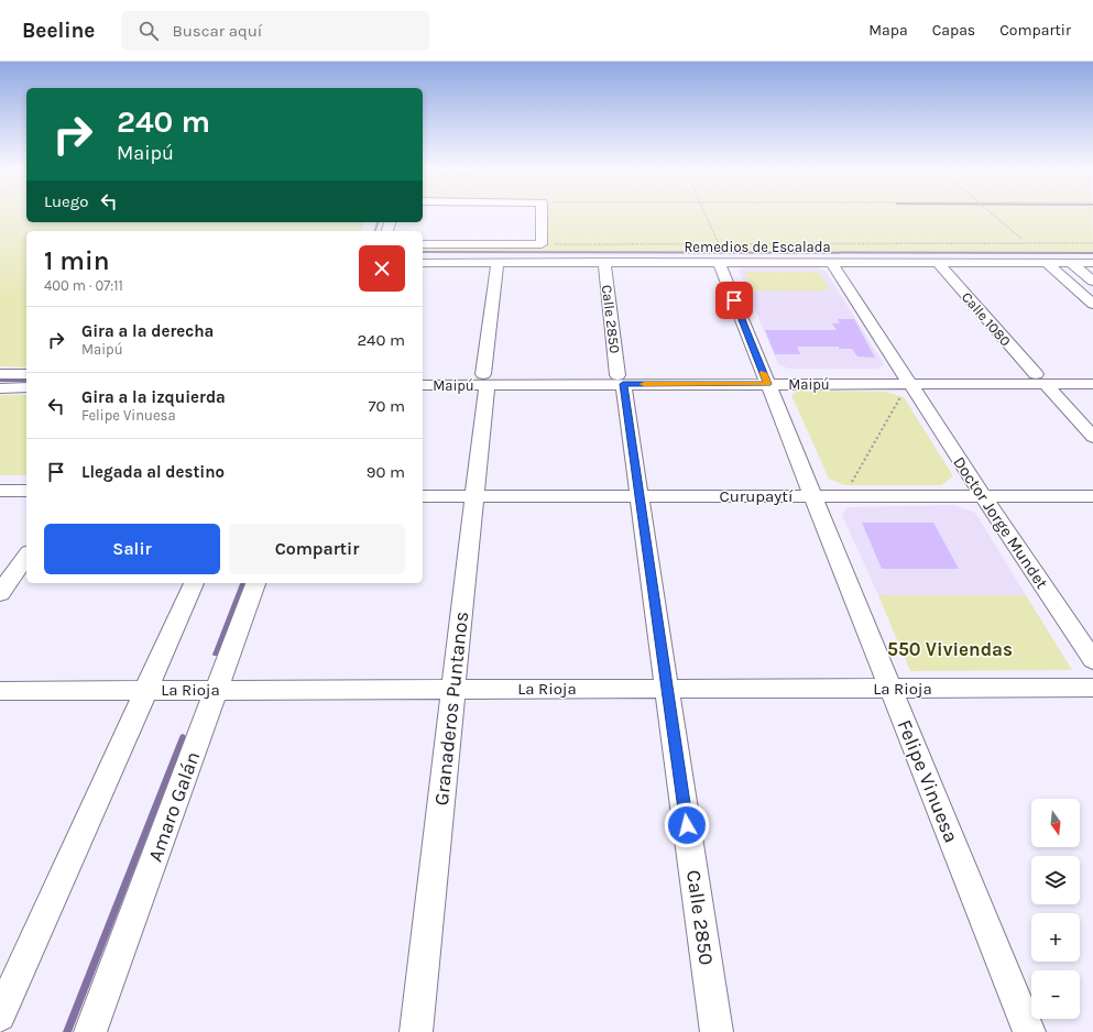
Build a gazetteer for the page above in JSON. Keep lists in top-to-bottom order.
{
  "streets": {
    "street": [
      "Remedios de Escalada",
      "Calle 2850",
      "Calle 1080",
      "Maipú",
      "Curupaytí",
      "Doctor Jorge Mundet",
      "La Rioja",
      "Granaderos Puntanos",
      "Felipe Vinuesa",
      "Amaro Galán"
    ]
  },
  "crossings": [
    ["Remedios de Escalada", "Calle 2850"],
    ["Remedios de Escalada", "Calle 1080"],
    ["Remedios de Escalada", "Doctor Jorge Mundet"],
    ["Remedios de Escalada", "Granaderos Puntanos"],
    ["Remedios de Escalada", "Felipe Vinuesa"],
    ["Calle 2850", "Maipú"],
    ["Calle 2850", "Curupaytí"],
    ["Calle 2850", "La Rioja"],
    ["Calle 1080", "Maipú"],
    ["Maipú", "Doctor Jorge Mundet"],
    ["Maipú", "Granaderos Puntanos"],
    ["Maipú", "Felipe Vinuesa"],
    ["Curupaytí", "Doctor Jorge Mundet"],
    ["Curupaytí", "Granaderos Puntanos"],
    ["Curupaytí", "Felipe Vinuesa"],
    ["La Rioja", "Granaderos Puntanos"],
    ["La Rioja", "Felipe Vinuesa"],
    ["La Rioja", "Amaro Galán"]
  ],
  "districts": ["550 Viviendas"],
  "north": "bottom",
  "page": {
    "header": "Beeline",
    "search": "Buscar aquí",
    "nav": ["Mapa", "Capas", "Compartir"],
    "turn": ["240 m", "Maipú"],
    "then": "Luego",
    "heading": ["1 min", "400 m · 07:11"],
    "list": [
      {
        "name": "Gira a la derecha",
        "note": "Maipú",
        "value": "240 m"
      },
      {
        "name": "Gira a la izquierda",
        "note": "Felipe Vinuesa",
        "value": "70 m"
      },
      {
        "name": "Llegada al destino",
        "value": "90 m"
      }
    ],
    "buttons": ["Salir", "Compartir"],
    "map_buttons": ["+", "−"]
  }
}
